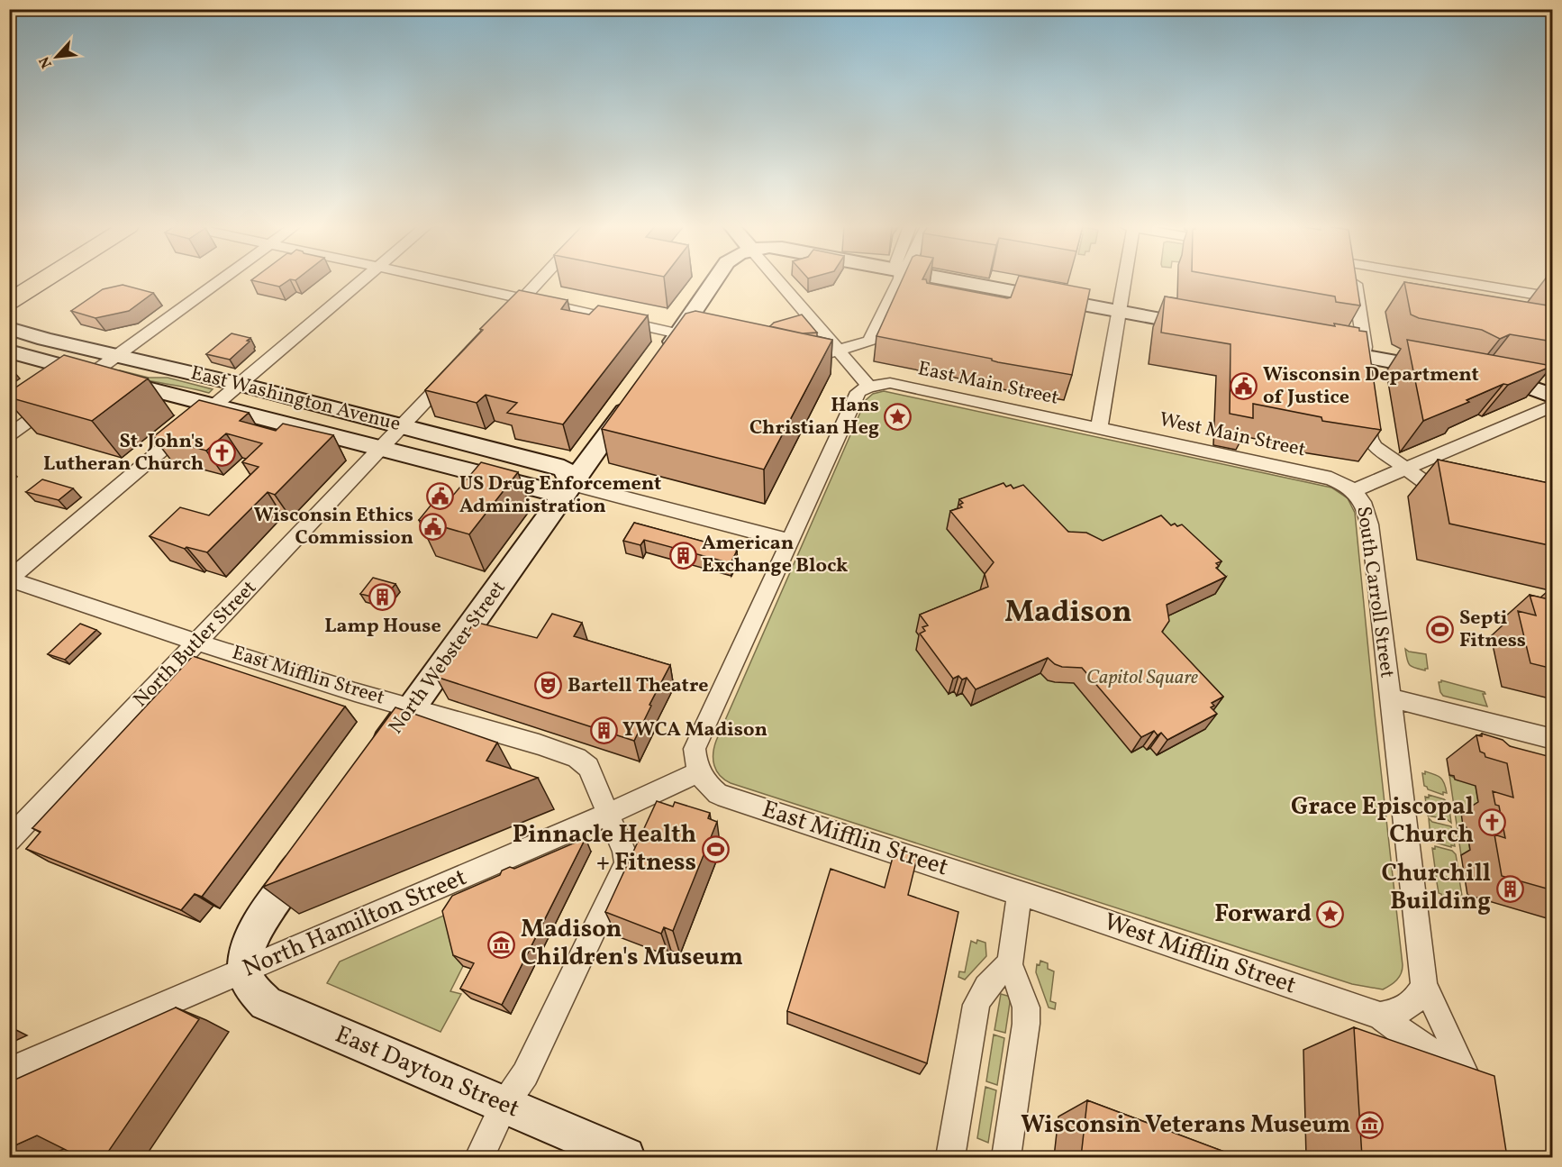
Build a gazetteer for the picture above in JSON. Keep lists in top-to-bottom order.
{
  "streets": {
    "street": [
      "East Main Street",
      "East Washington Avenue",
      "West Main Street",
      "South Carroll Street",
      "North Butler Street",
      "North Webster Street",
      "East Mifflin Street",
      "North Hamilton Street",
      "West Mifflin Street",
      "East Dayton Street"
    ]
  },
  "crossings": [
    ["East Main Street", "West Main Street"],
    ["East Washington Avenue", "North Butler Street"],
    ["East Washington Avenue", "North Webster Street"],
    ["West Main Street", "South Carroll Street"],
    ["South Carroll Street", "West Mifflin Street"],
    ["North Butler Street", "East Mifflin Street"],
    ["North Webster Street", "East Mifflin Street"],
    ["East Mifflin Street", "North Hamilton Street"],
    ["East Mifflin Street", "West Mifflin Street"],
    ["East Mifflin Street", "East Dayton Street"],
    ["North Hamilton Street", "East Dayton Street"]
  ],
  "districts": ["Madison"],
  "parks": ["Capitol Square"],
  "places": {
    "public building": ["Wisconsin Department of Justice", "US Drug Enforcement Administration", "Wisconsin Ethics Commission"],
    "place": ["Hans Christian Heg", "Forward"],
    "church": ["St. John's Lutheran Church", "Grace Episcopal Church"],
    "building": [
      "American Exchange Block",
      "Lamp House",
      "YWCA Madison",
      "Churchill Building"
    ],
    "sports": ["Septi Fitness", "Pinnacle Health + Fitness"],
    "theatre": ["Bartell Theatre"],
    "museum": ["Madison Children's Museum", "Wisconsin Veterans Museum"]
  },
  "north": "bottom left"
}
